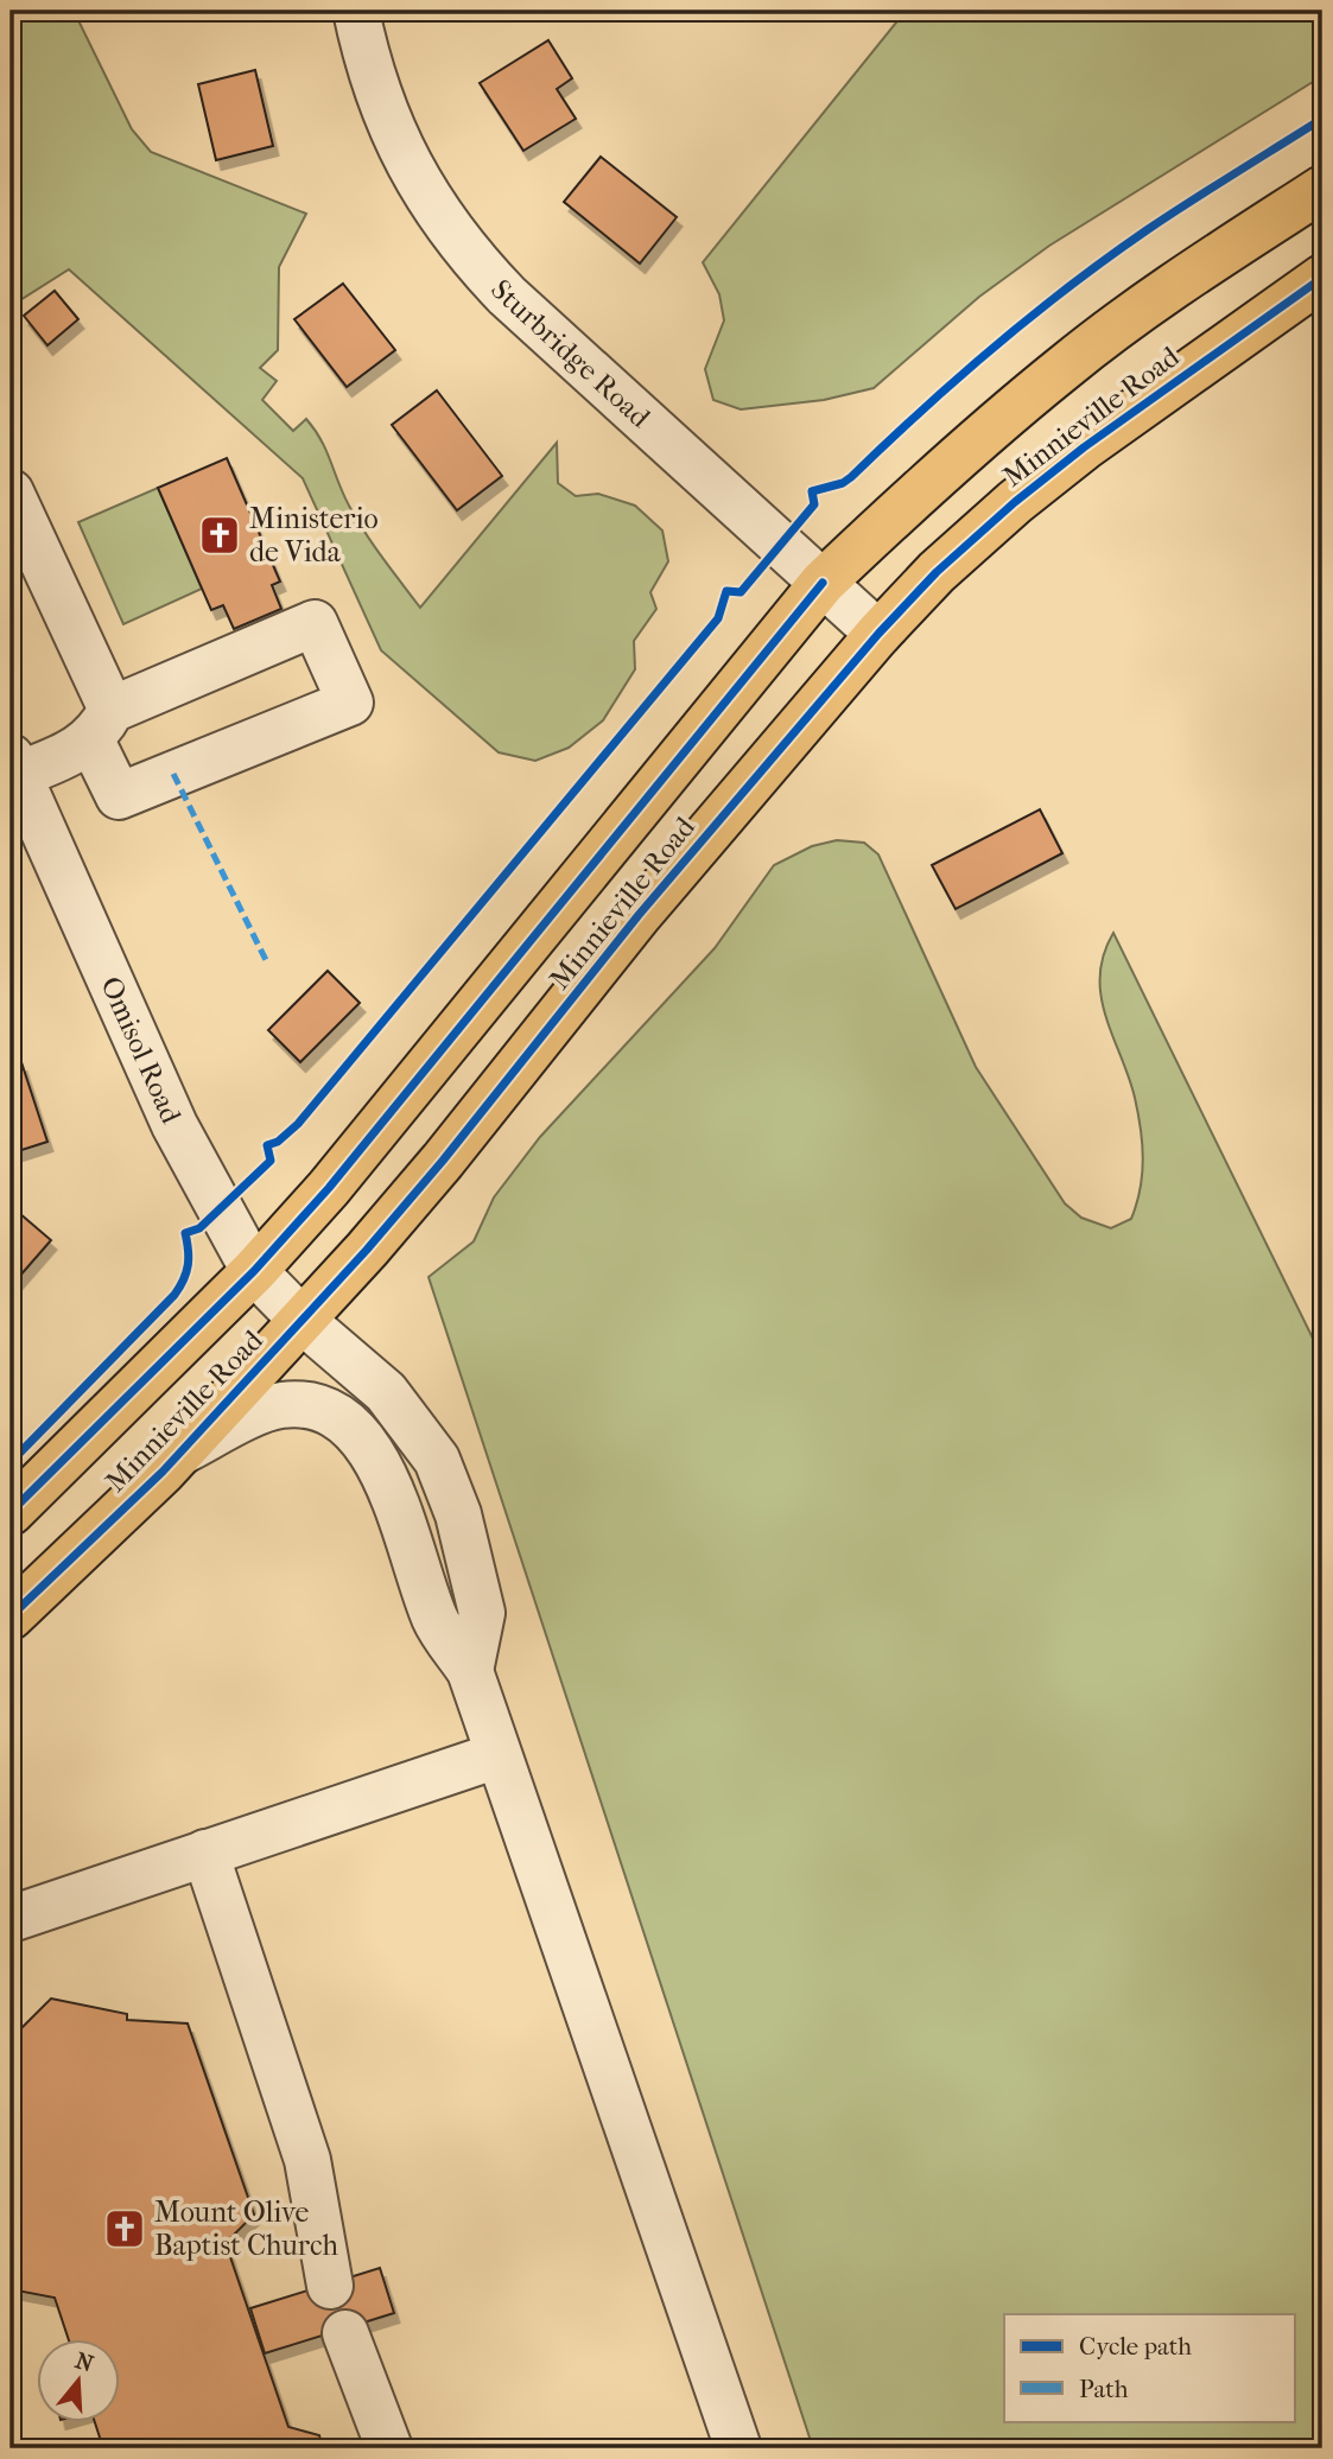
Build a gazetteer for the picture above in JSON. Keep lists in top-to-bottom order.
{
  "streets": {
    "main road": ["Minnieville Road"],
    "street": ["Sturbridge Road", "Omisol Road"]
  },
  "crossings": [
    ["Sturbridge Road", "Minnieville Road"],
    ["Minnieville Road", "Omisol Road"]
  ],
  "places": {
    "church": ["Ministerio de Vida", "Mount Olive Baptist Church"]
  },
  "legend": ["Cycle path", "Path"],
  "north": "top"
}
